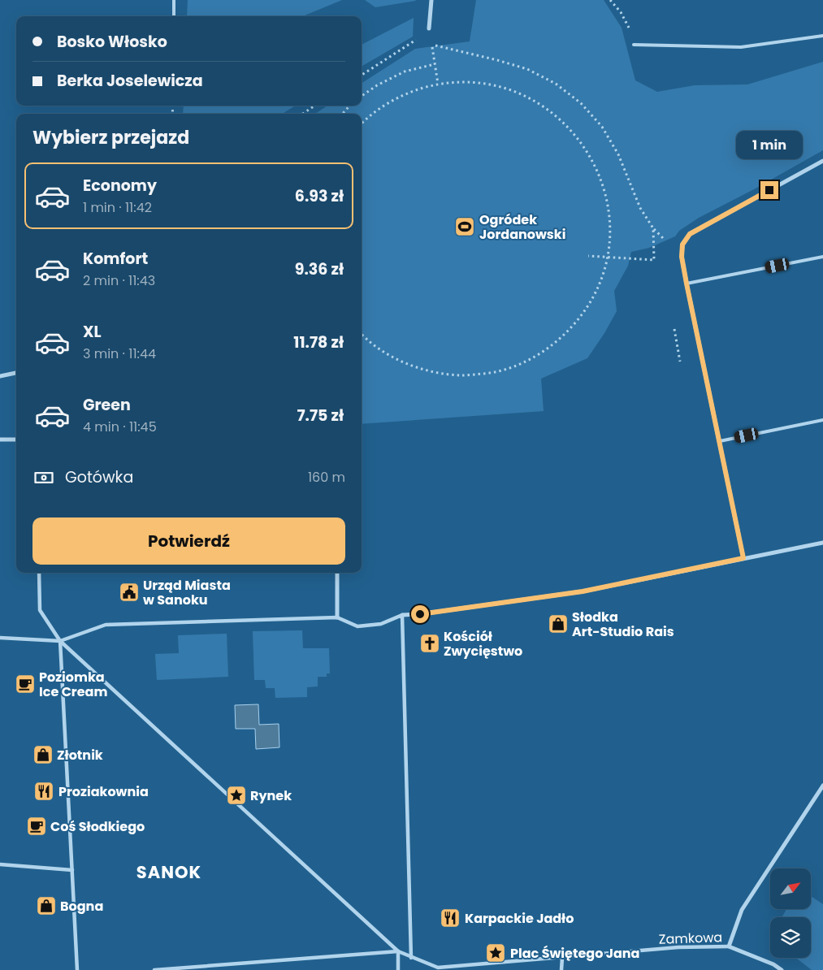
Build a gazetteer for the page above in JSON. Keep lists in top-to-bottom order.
{
  "streets": {
    "street": ["Zamkowa"]
  },
  "districts": ["SANOK"],
  "places": {
    "sports": ["Ogródek Jordanowski"],
    "public building": ["Urząd Miasta w Sanoku"],
    "shop": ["Słodka Art-Studio Rais", "Złotnik", "Bogna"],
    "church": ["Kościół Zwycięstwo"],
    "cafe": ["Poziomka Ice Cream", "Coś Słodkiego"],
    "restaurant": ["Proziakownia", "Karpackie Jadło"],
    "place": ["Rynek", "Plac Świętego Jana"]
  },
  "north": "top right",
  "page": {
    "banner": ["Bosko Włosko", "Berka Joselewicza"],
    "heading": "Wybierz przejazd",
    "bubble": "1 min",
    "list": [
      {
        "name": "Economy",
        "note": "1 min · 11:42",
        "value": "6.93 zł"
      },
      {
        "name": "Komfort",
        "note": "2 min · 11:43",
        "value": "9.36 zł"
      },
      {
        "name": "XL",
        "note": "3 min · 11:44",
        "value": "11.78 zł"
      },
      {
        "name": "Green",
        "note": "4 min · 11:45",
        "value": "7.75 zł"
      }
    ],
    "pay": ["Gotówka", "160 m"],
    "buttons": "Potwierdź"
  }
}
